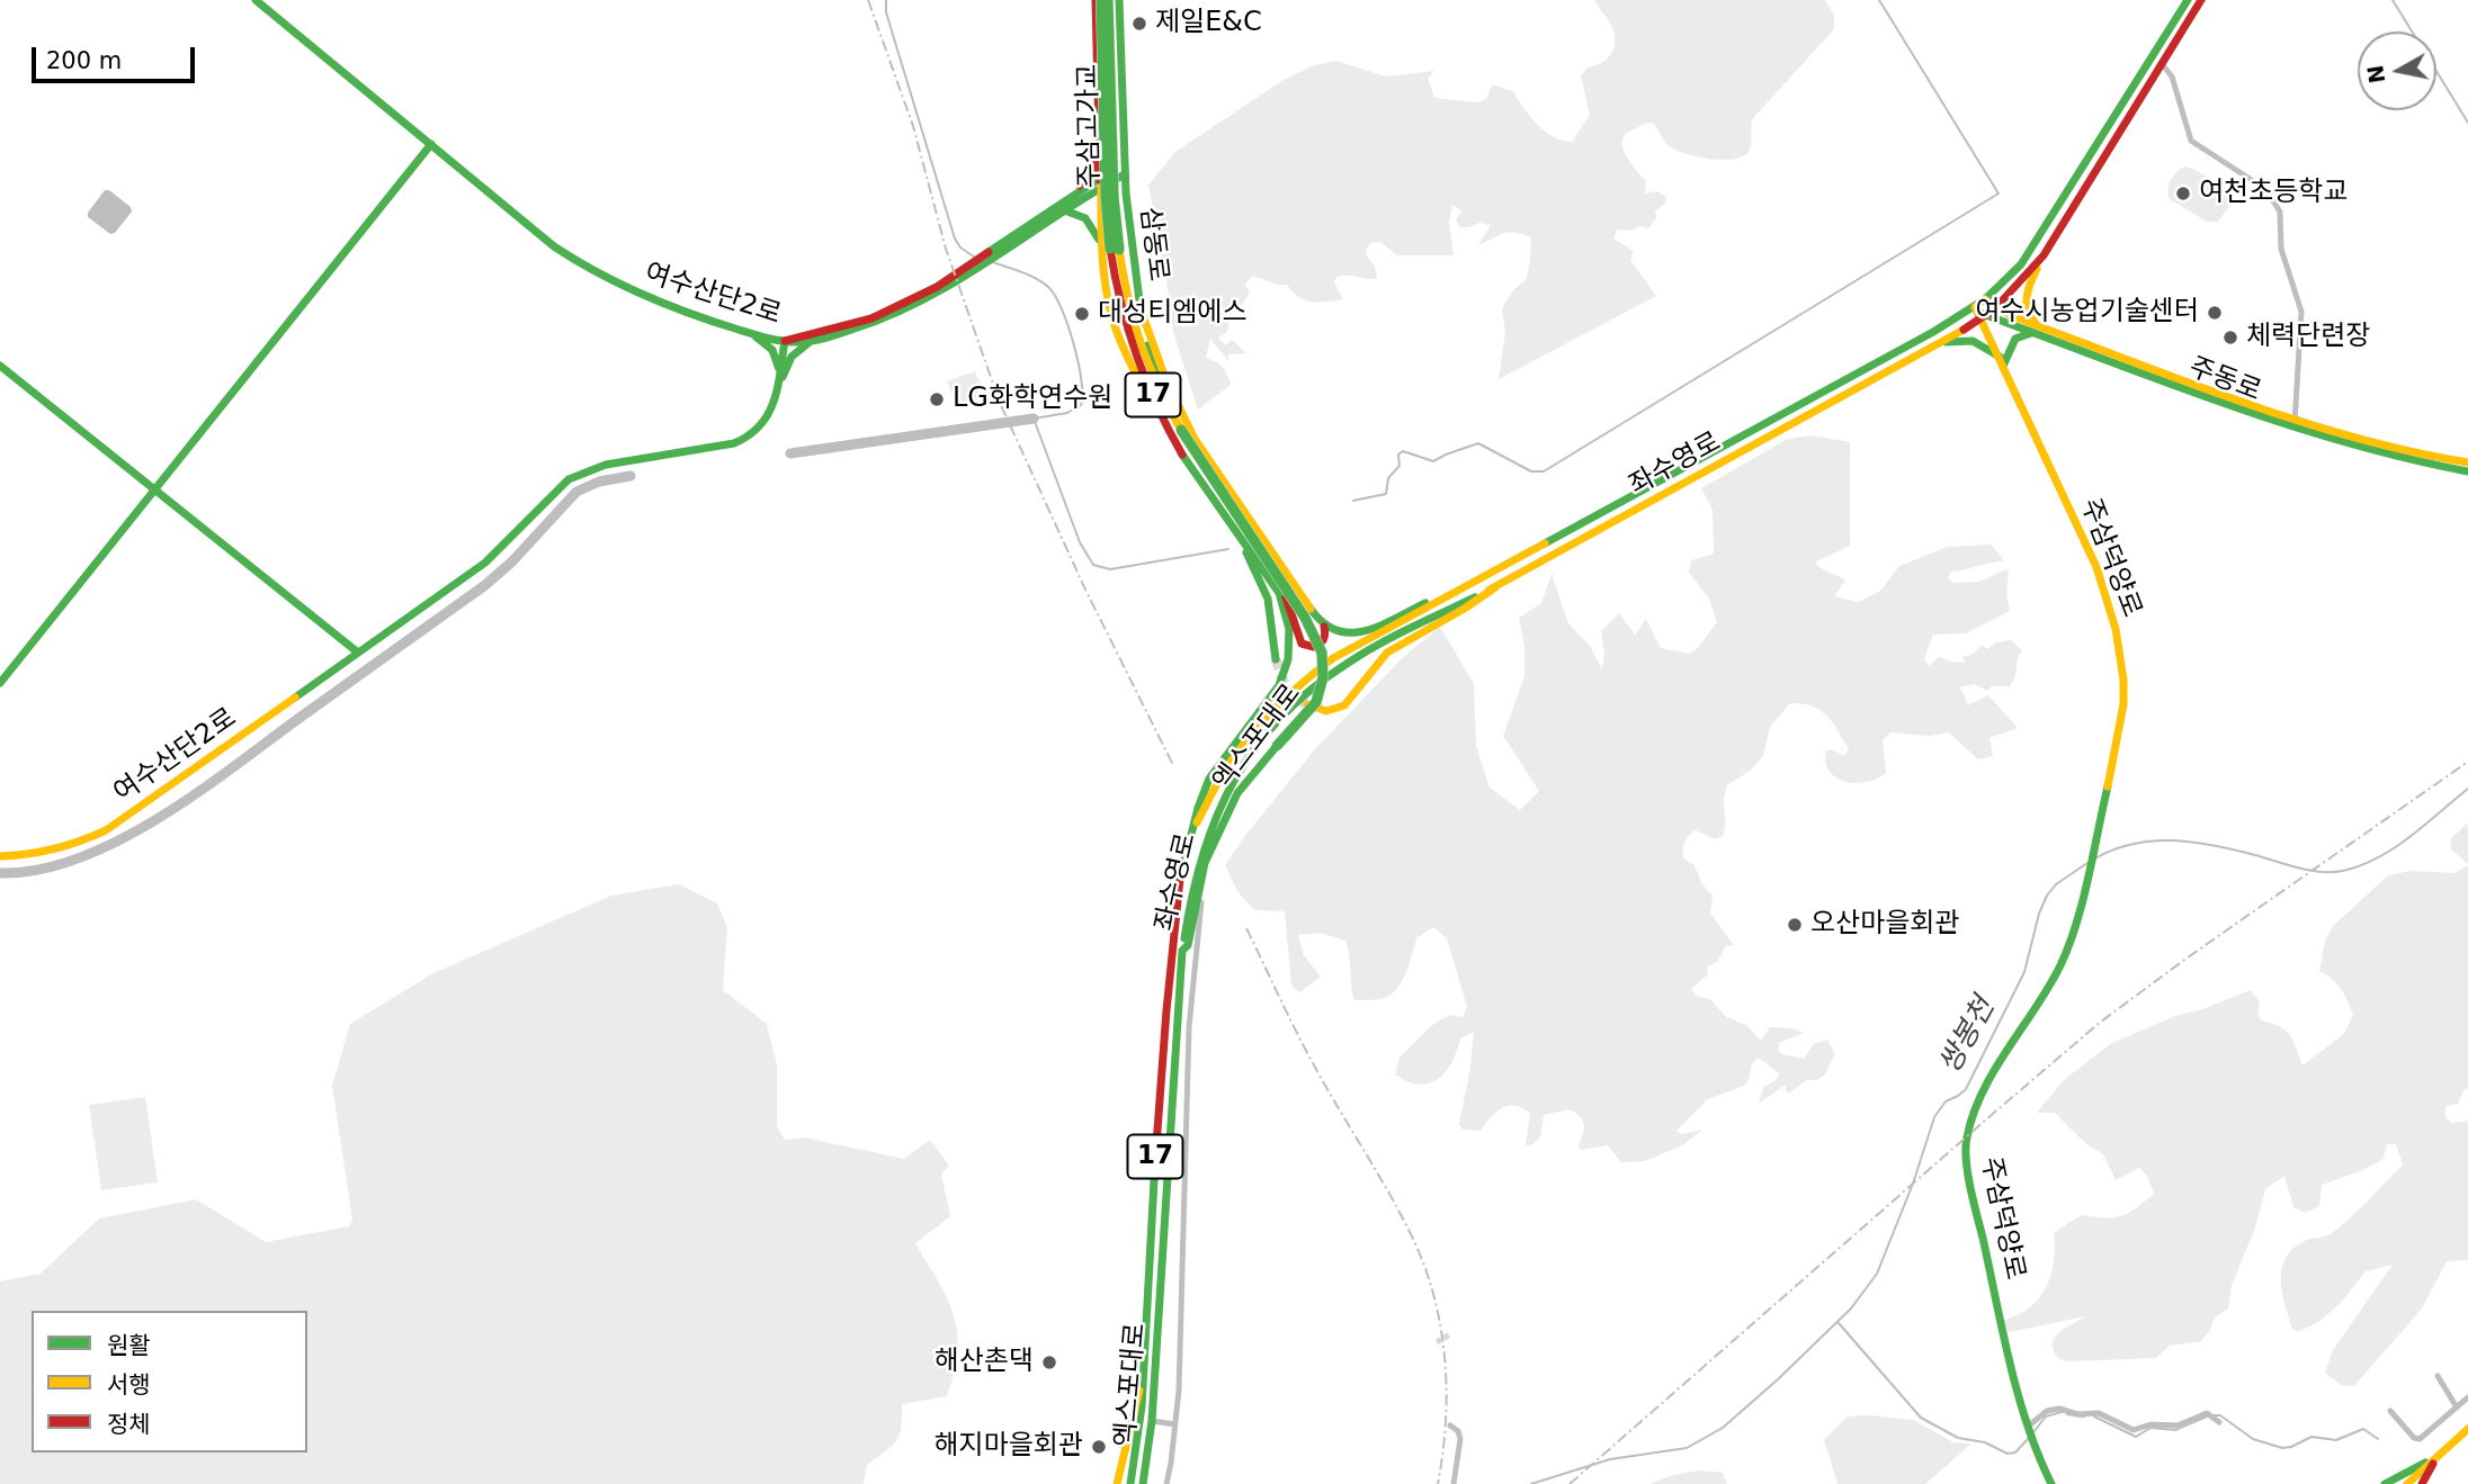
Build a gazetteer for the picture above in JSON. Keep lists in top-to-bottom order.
{
  "streets": {
    "main road": [
      "주삼고가교",
      "삼동로",
      "여수산단2로",
      "주동로",
      "17",
      "좌수영로",
      "주삼덕양로",
      "엑스포대로"
    ]
  },
  "crossings": [
    ["주삼고가교", "엑스포대로"],
    ["주동로", "좌수영로"],
    ["주동로", "주삼덕양로"],
    ["좌수영로", "주삼덕양로"],
    ["좌수영로", "엑스포대로"]
  ],
  "water": ["쌍봉천"],
  "places": [
    "제일E&C",
    "여천초등학교",
    "여수시농업기술센터",
    "대성티엠에스",
    "체력단련장",
    "LG화학연수원",
    "오산마을회관",
    "해산촌댁",
    "해지마을회관"
  ],
  "legend": ["원활", "서행", "정체"],
  "scale_bar": "200 m",
  "north": "left"
}
